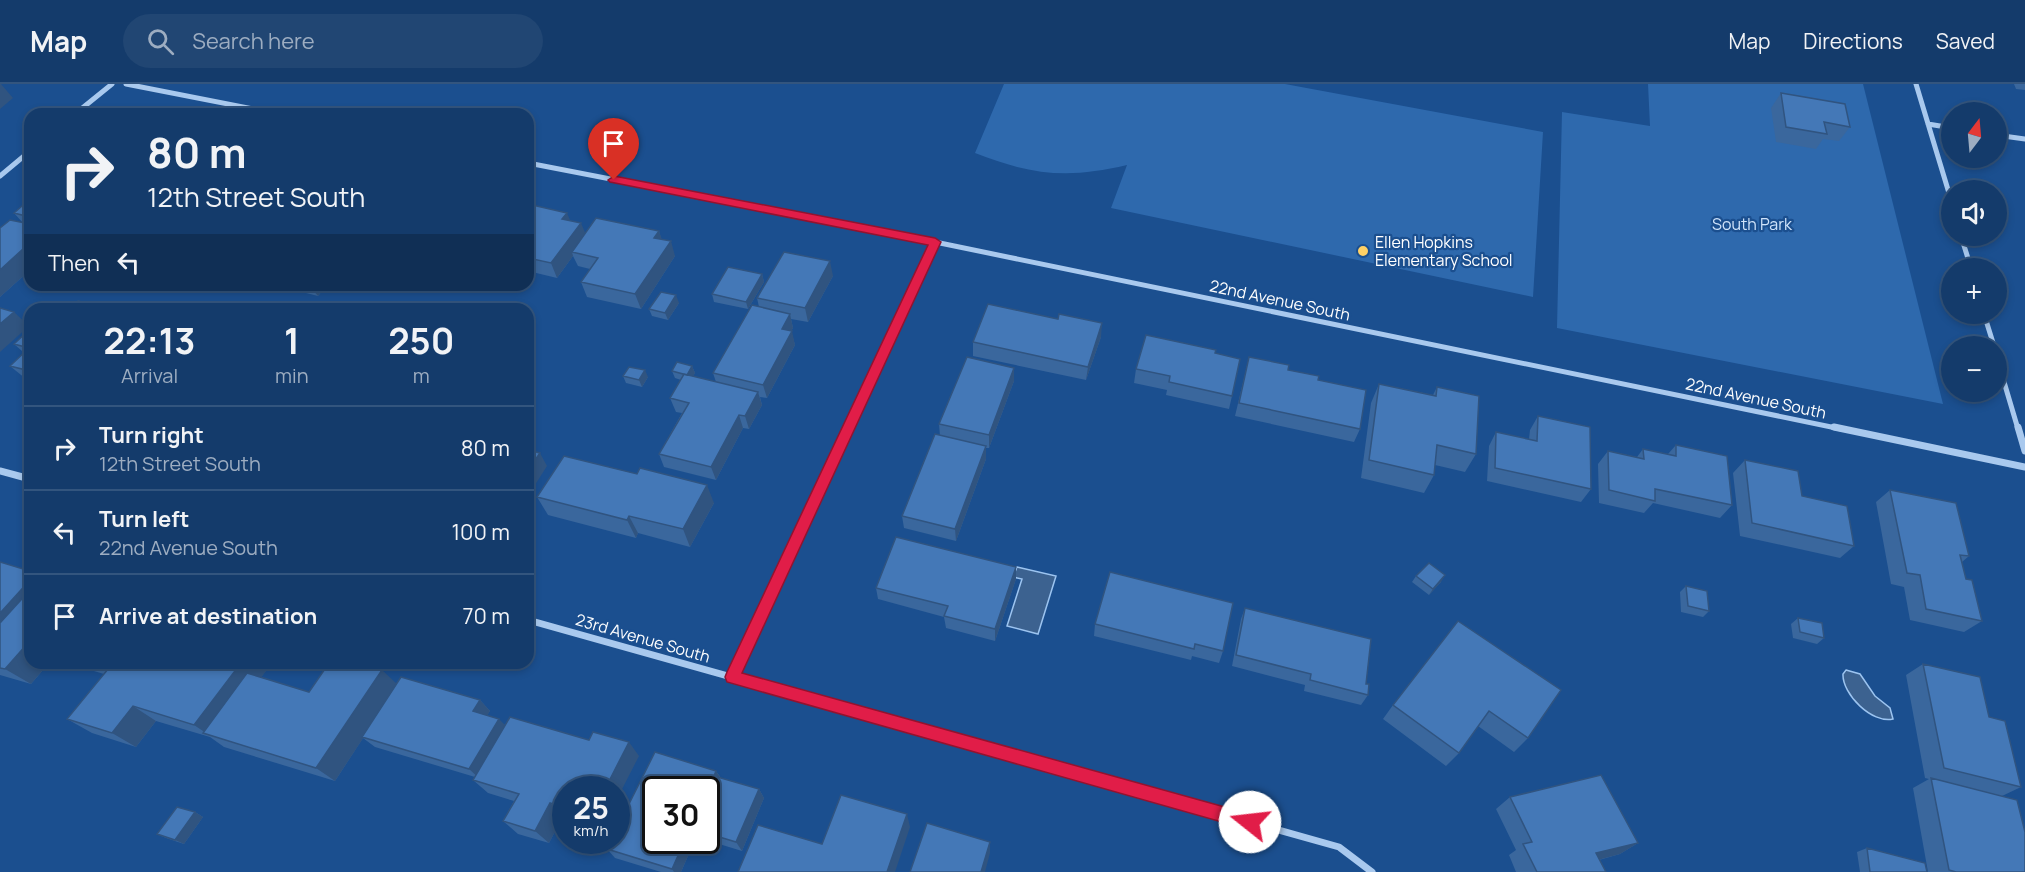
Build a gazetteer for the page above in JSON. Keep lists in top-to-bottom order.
{
  "streets": {
    "street": ["22nd Avenue South", "23rd Avenue South"]
  },
  "parks": ["South Park"],
  "places": ["Ellen Hopkins Elementary School"],
  "north": "top",
  "page": {
    "header": "Map",
    "search": "Search here",
    "nav": ["Map", "Directions", "Saved"],
    "map_buttons": ["+", "−"],
    "turn": ["80 m", "12th Street South"],
    "then": "Then",
    "eta": [
      "22:13",
      "Arrival",
      "1",
      "min",
      "250",
      "m"
    ],
    "list": [
      {
        "name": "Turn right",
        "note": "12th Street South",
        "value": "80 m"
      },
      {
        "name": "Turn left",
        "note": "22nd Avenue South",
        "value": "100 m"
      },
      {
        "name": "Arrive at destination",
        "value": "70 m"
      }
    ],
    "speed": "25 km/h",
    "limit": "30"
  }
}
